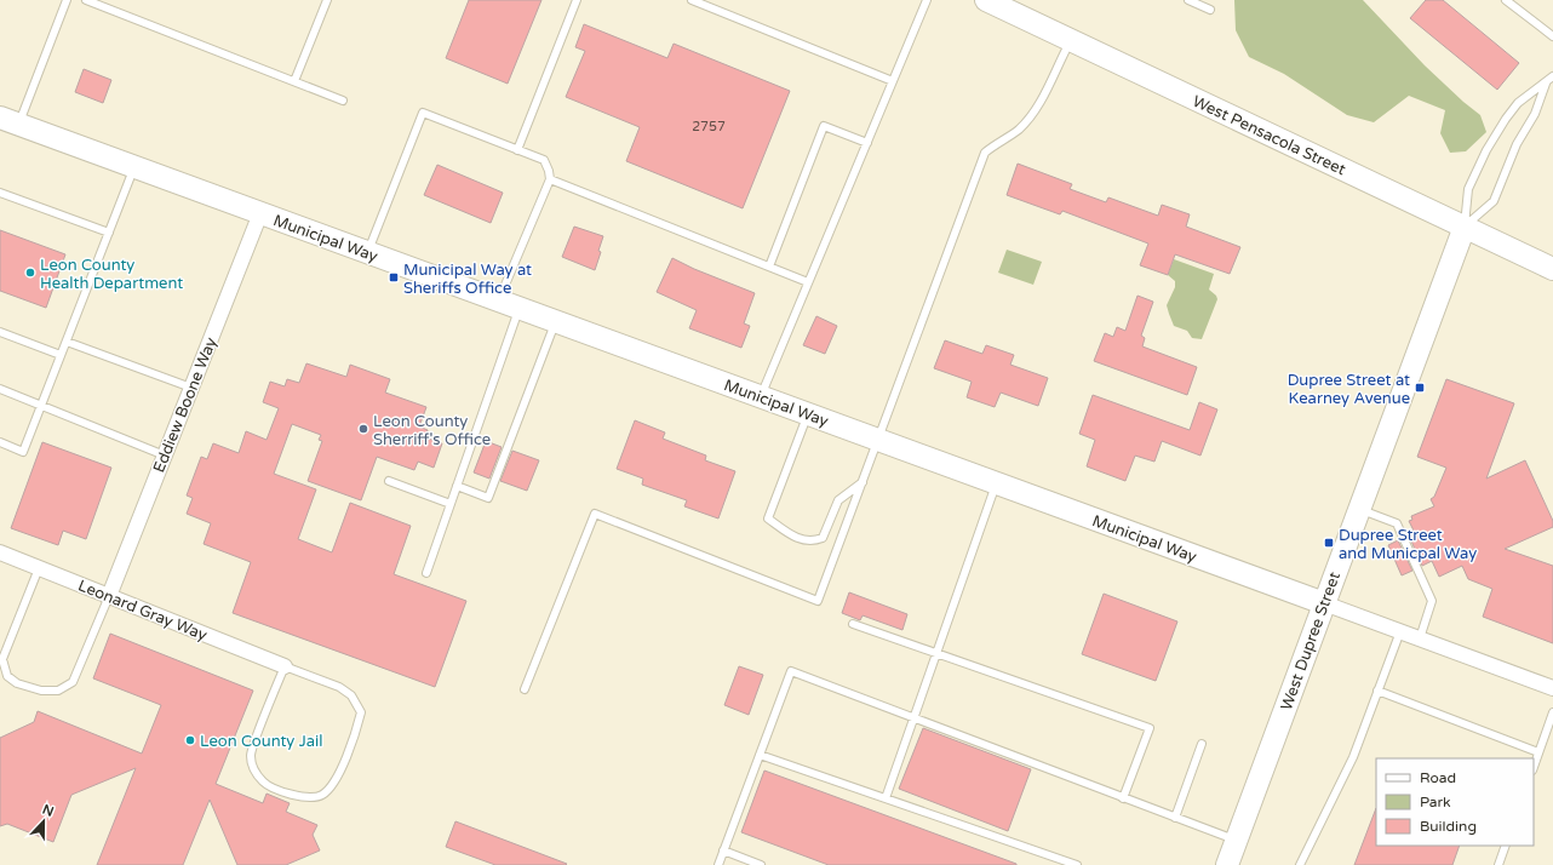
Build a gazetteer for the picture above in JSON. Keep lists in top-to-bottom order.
{
  "streets": {
    "street": [
      "West Pensacola Street",
      "Municipal Way",
      "Eddiew Boone Way",
      "Leonard Gray Way",
      "West Dupree Street"
    ]
  },
  "crossings": [
    ["West Pensacola Street", "West Dupree Street"],
    ["Municipal Way", "Eddiew Boone Way"],
    ["Municipal Way", "West Dupree Street"],
    ["Eddiew Boone Way", "Leonard Gray Way"]
  ],
  "places": {
    "other": ["Leon County Health Department", "Leon County Sherriff's Office", "Leon County Jail"],
    "transit": ["Municipal Way at Sheriffs Office", "Dupree Street at Kearney Avenue", "Dupree Street and Municpal Way"]
  },
  "house_numbers": ["2757"],
  "legend": ["Road", "Park", "Building"],
  "north": "top"
}
